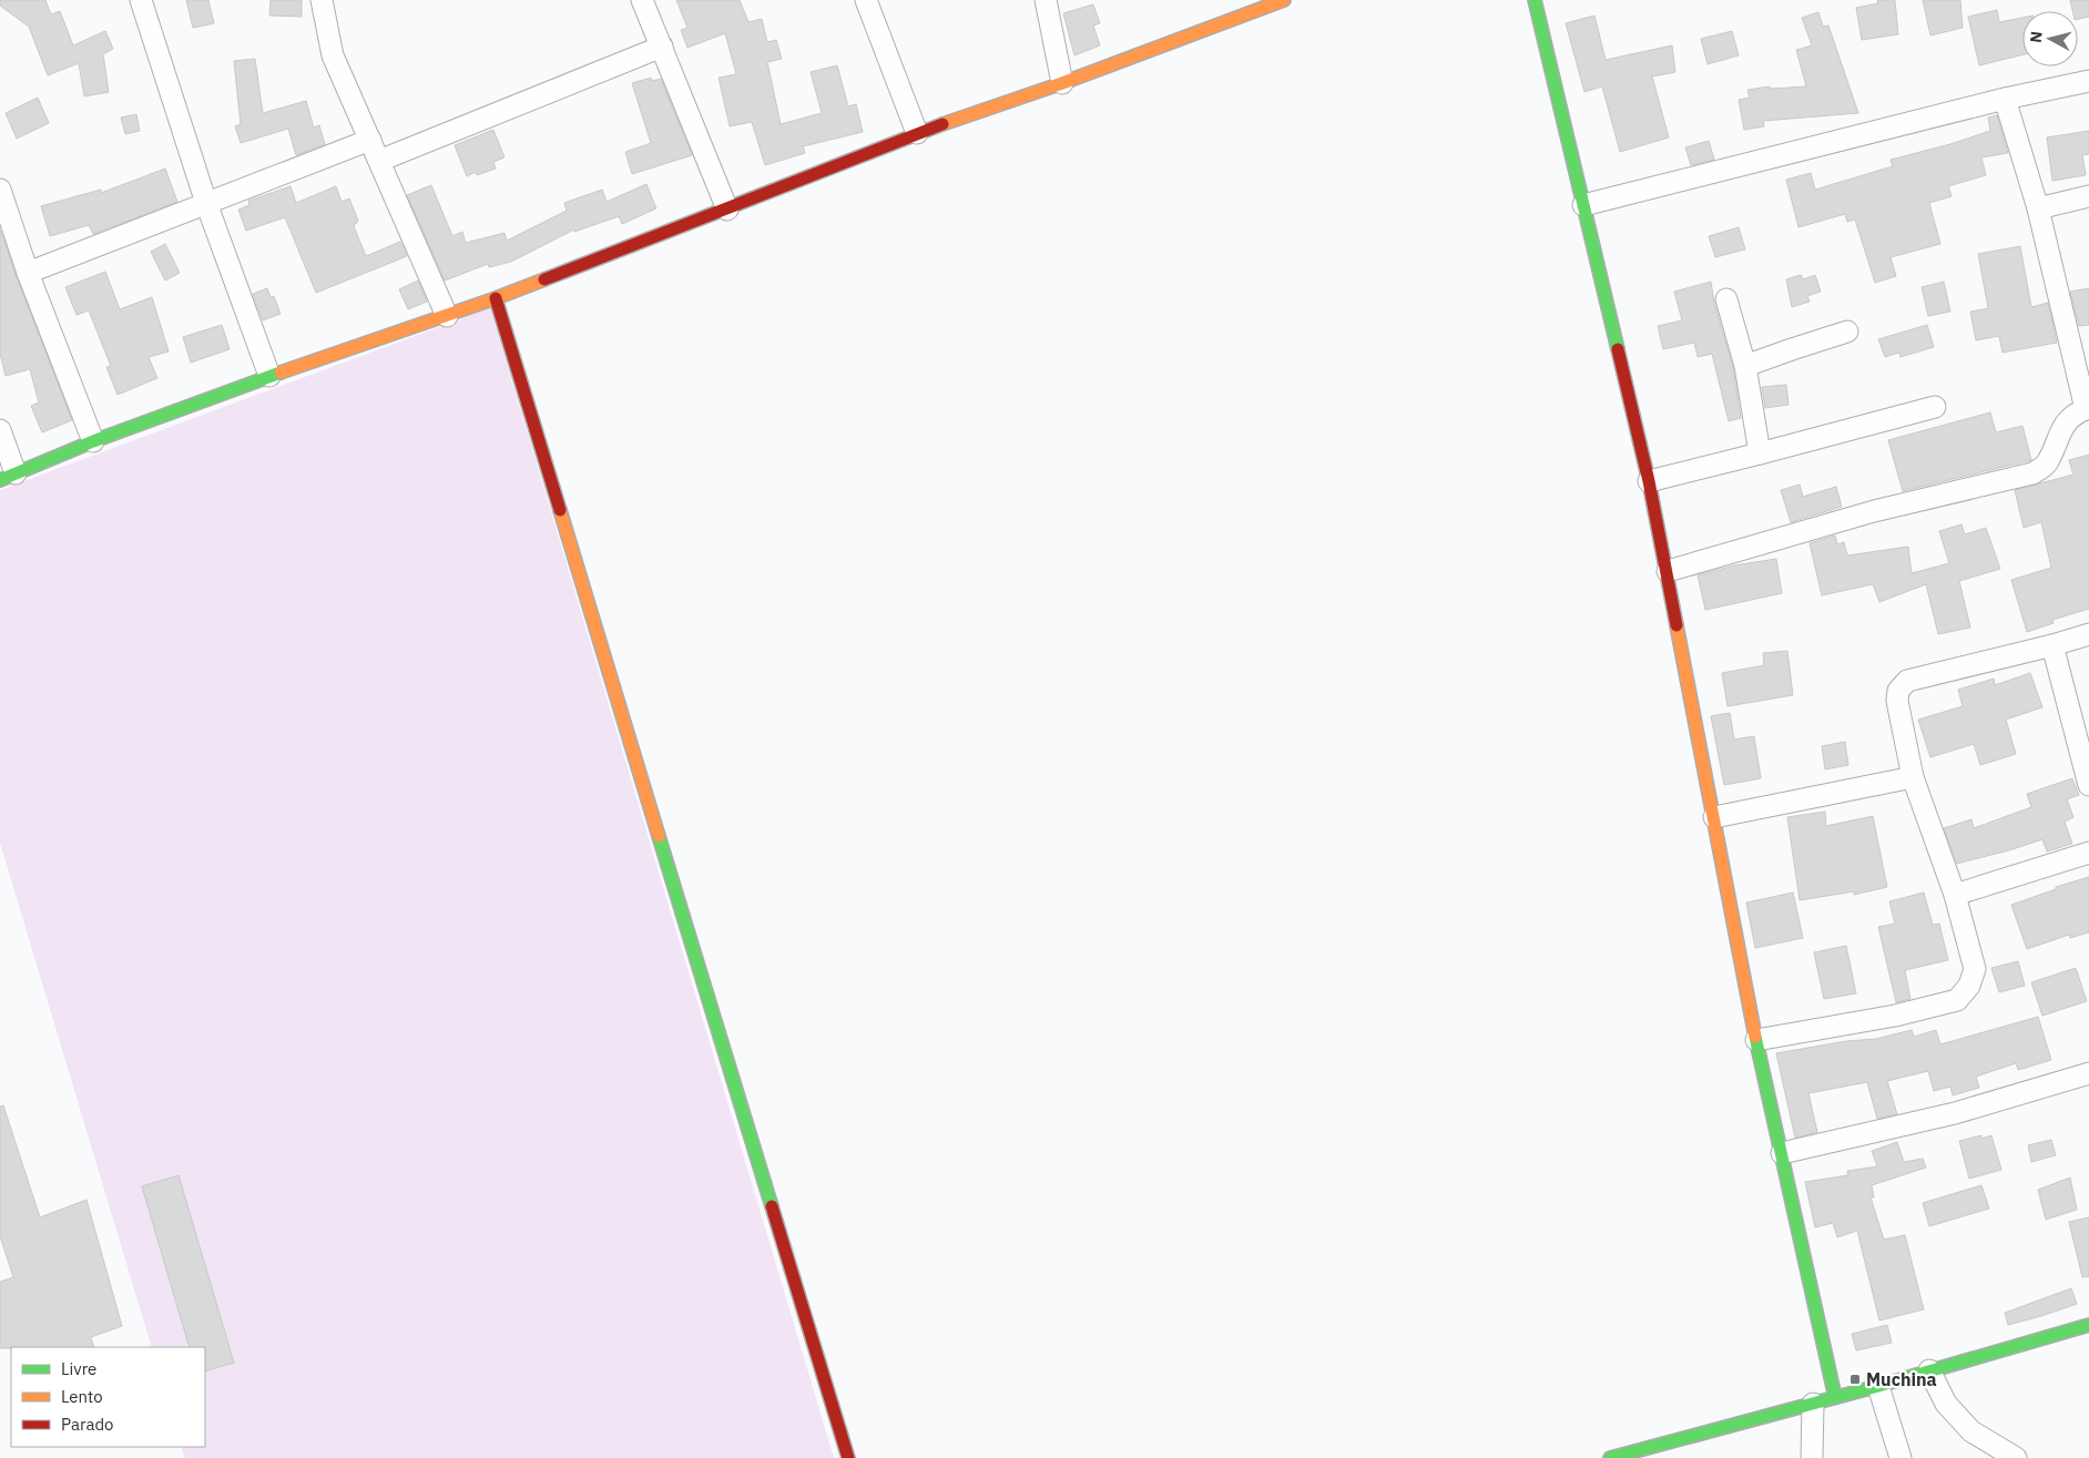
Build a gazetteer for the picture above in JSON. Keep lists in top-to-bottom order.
{
  "places": {
    "transit": ["Muchina"]
  },
  "legend": ["Livre", "Lento", "Parado"],
  "north": "left"
}
